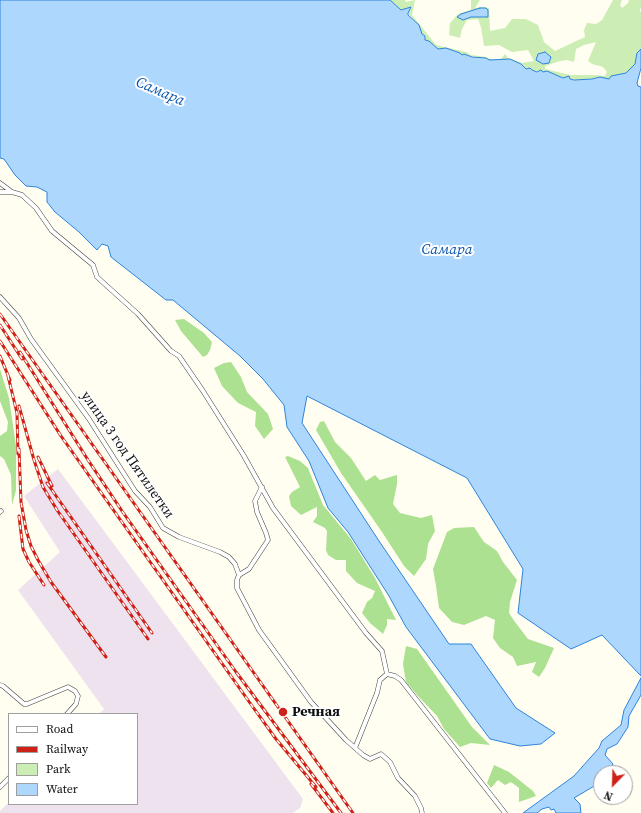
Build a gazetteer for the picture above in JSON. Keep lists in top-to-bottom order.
{
  "streets": {
    "street": ["улица 3 год Пятилетки"]
  },
  "water": ["Самара"],
  "places": ["Речная"],
  "legend": [
    "Road",
    "Railway",
    "Park",
    "Water"
  ],
  "north": "bottom left"
}
